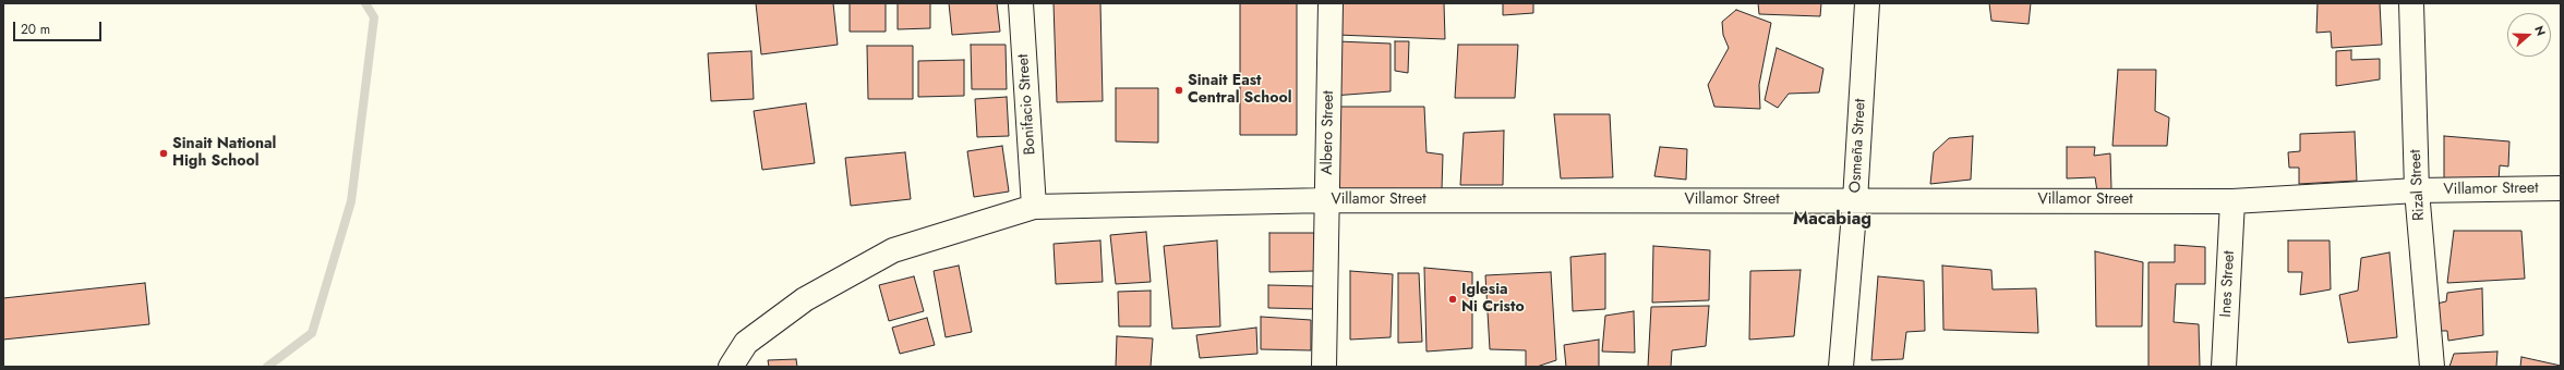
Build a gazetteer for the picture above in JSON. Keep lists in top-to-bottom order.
{
  "streets": {
    "street": [
      "Bonifacio Street",
      "Albero Street",
      "Osmeña Street",
      "Rizal Street",
      "Villamor Street",
      "Ines Street"
    ]
  },
  "crossings": [
    ["Bonifacio Street", "Villamor Street"],
    ["Albero Street", "Villamor Street"],
    ["Osmeña Street", "Villamor Street"],
    ["Rizal Street", "Villamor Street"],
    ["Villamor Street", "Ines Street"]
  ],
  "districts": ["Macabiag"],
  "places": ["Sinait East Central School", "Sinait National High School", "Iglesia Ni Cristo"],
  "scale_bar": "20 m",
  "north": "right"
}
